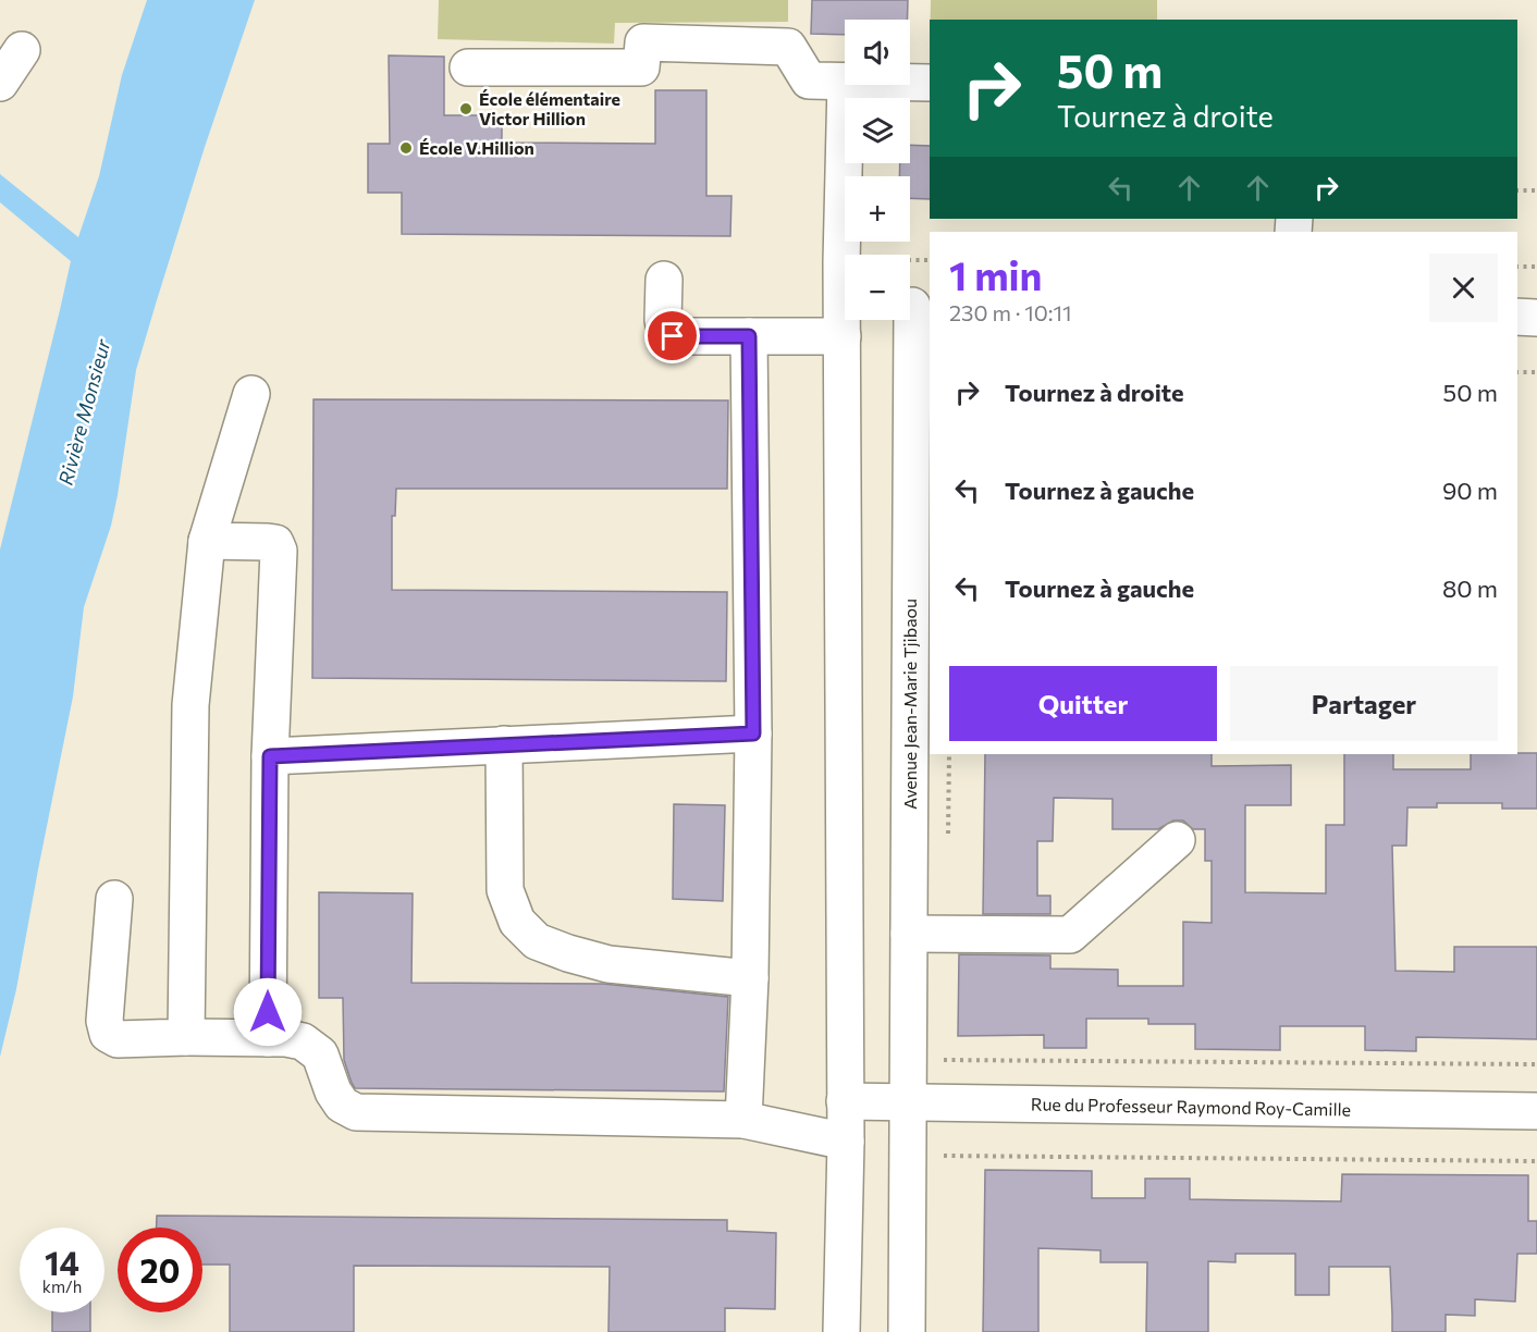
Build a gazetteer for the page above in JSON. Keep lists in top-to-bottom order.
{
  "streets": {
    "street": ["Avenue Jean-Marie Tjibaou", "Rue du Professeur Raymond Roy-Camille"]
  },
  "crossings": [
    ["Avenue Jean-Marie Tjibaou", "Rue du Professeur Raymond Roy-Camille"]
  ],
  "water": ["Rivière Monsieur"],
  "places": ["École élémentaire Victor Hillion", "École V.Hillion"],
  "page": {
    "map_buttons": ["+", "−"],
    "turn": ["50 m", "Tournez à droite"],
    "heading": ["1 min", "230 m · 10:11"],
    "list": [
      {
        "name": "Tournez à droite",
        "value": "50 m"
      },
      {
        "name": "Tournez à gauche",
        "value": "90 m"
      },
      {
        "name": "Tournez à gauche",
        "value": "80 m"
      }
    ],
    "buttons": ["Quitter", "Partager"],
    "speed": "14 km/h",
    "limit": "20"
  }
}
